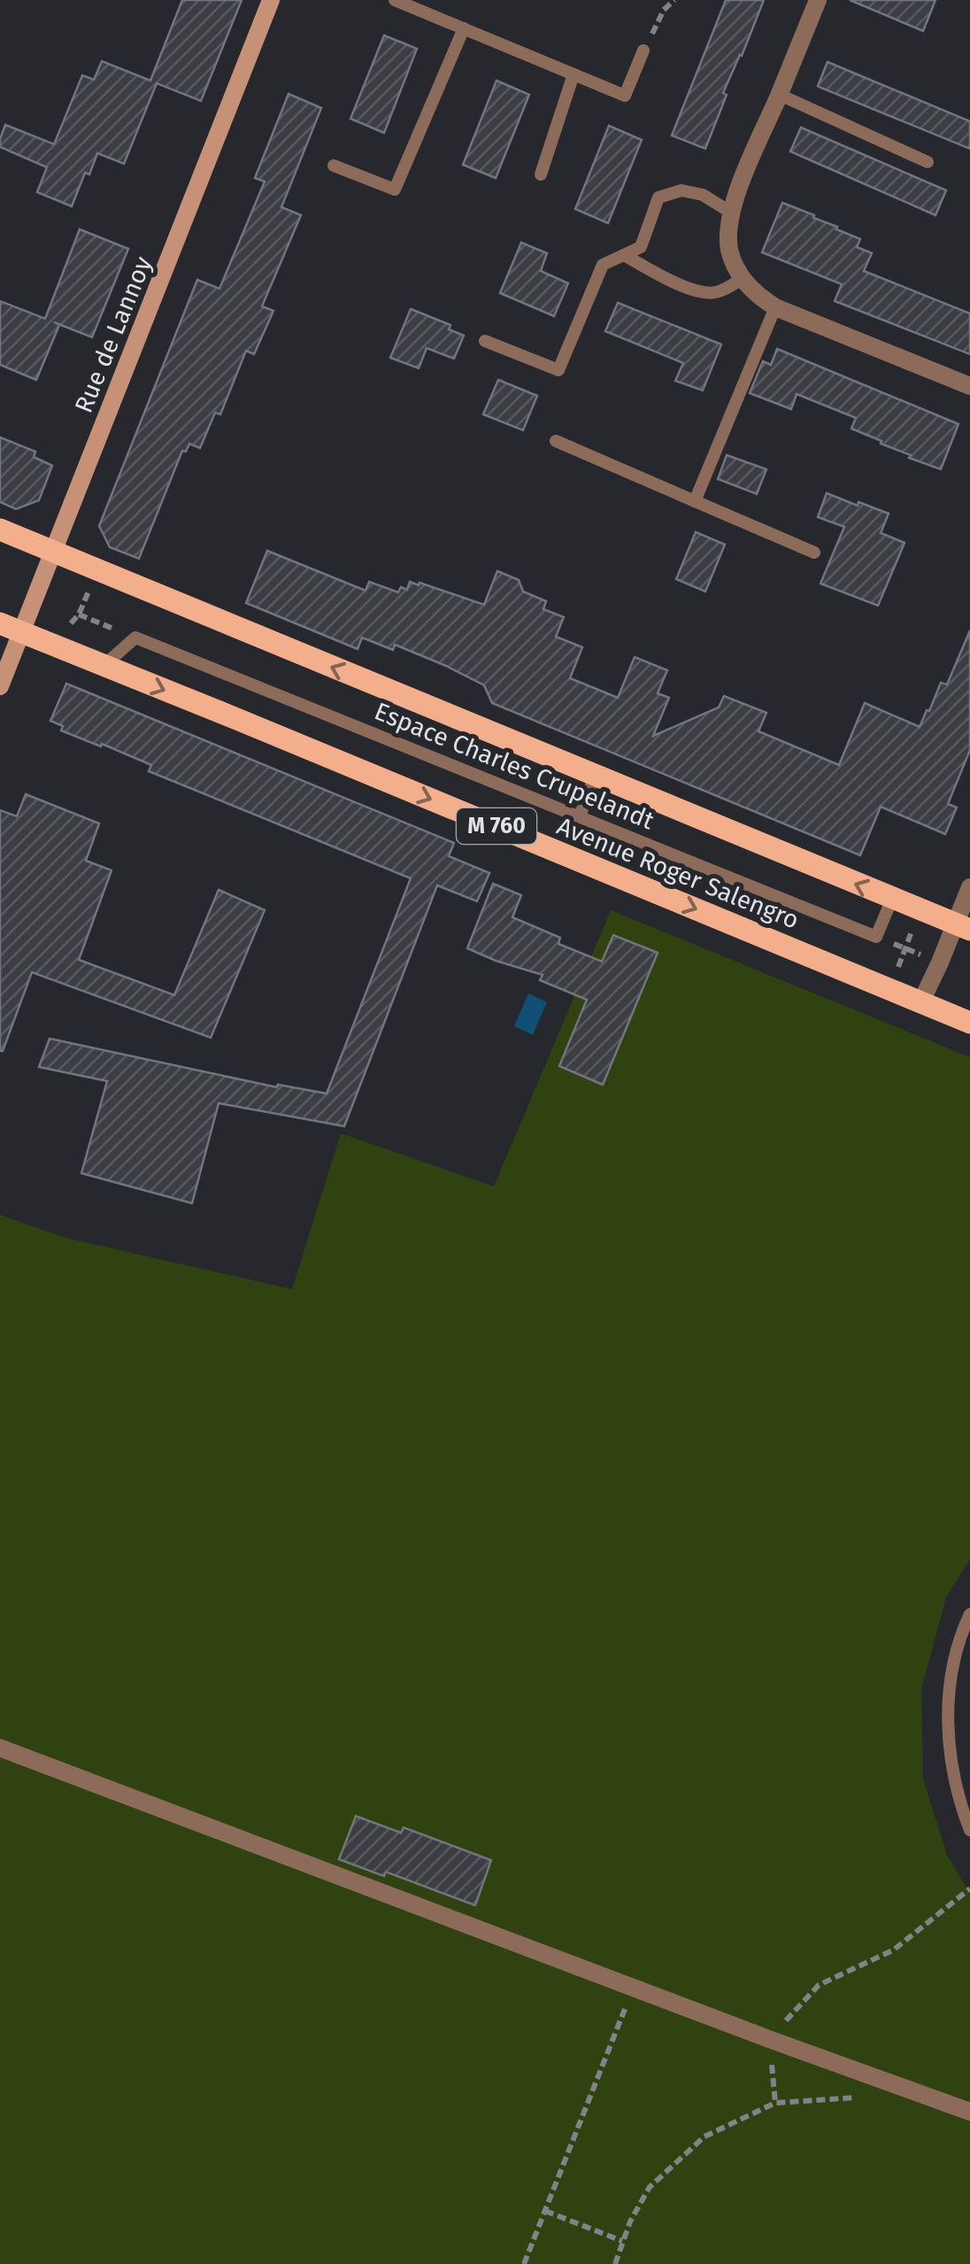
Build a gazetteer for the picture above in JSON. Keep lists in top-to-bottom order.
{
  "streets": {
    "main road": ["Rue de Lannoy", "M 760", "Avenue Roger Salengro"],
    "lane": ["Espace Charles Crupelandt"]
  },
  "crossings": [
    ["Rue de Lannoy", "Avenue Roger Salengro"]
  ]
}
